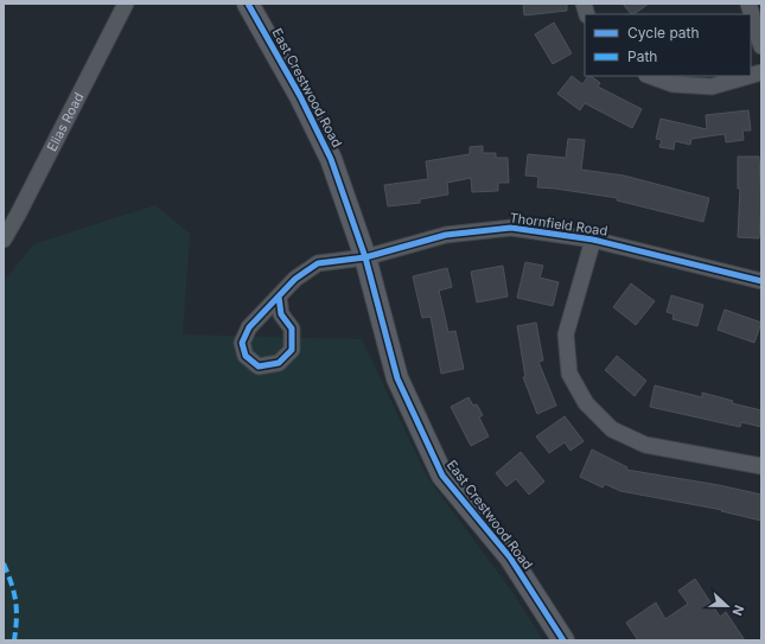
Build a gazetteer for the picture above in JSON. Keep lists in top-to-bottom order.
{
  "streets": {
    "street": ["East Crestwood Road", "Elias Road", "Thornfield Road"]
  },
  "crossings": [
    ["East Crestwood Road", "Thornfield Road"]
  ],
  "legend": ["Cycle path", "Path"],
  "north": "right"
}
